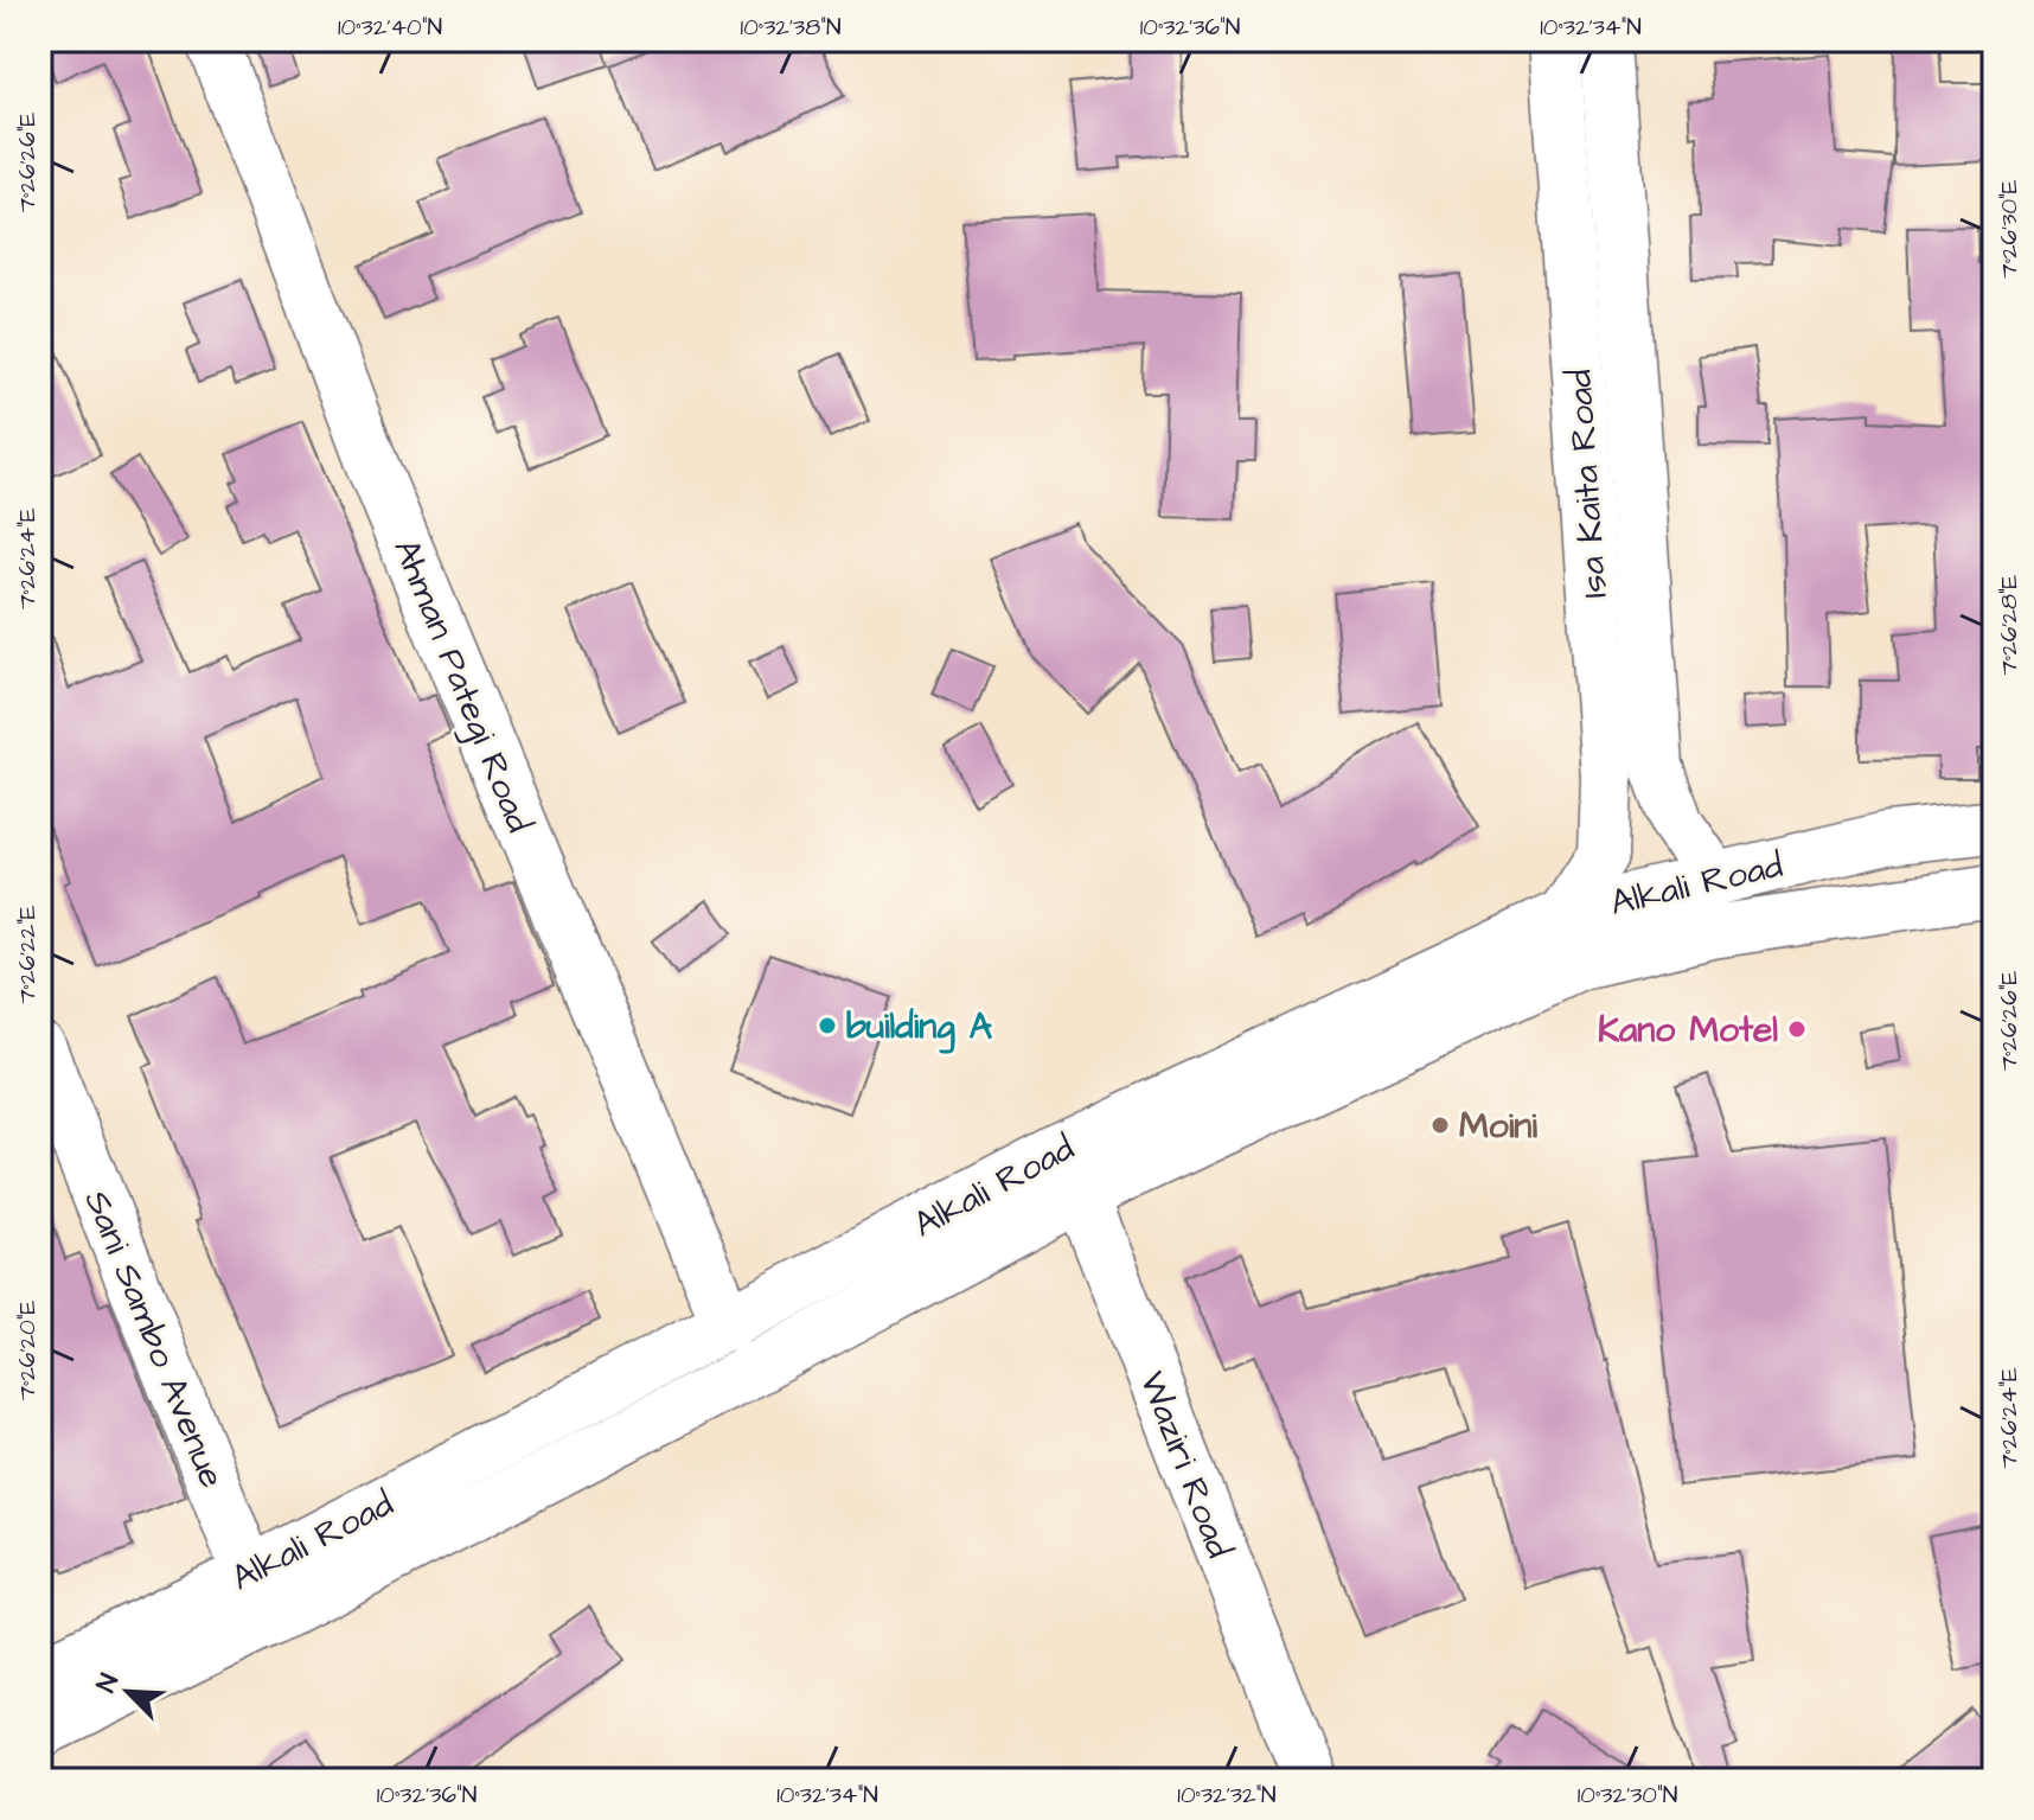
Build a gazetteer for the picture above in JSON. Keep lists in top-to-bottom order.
{
  "streets": {
    "main road": [
      "Isa Kaita Road",
      "Ahman Pategi Road",
      "Alkali Road",
      "Sani Sambo Avenue",
      "Waziri Road"
    ]
  },
  "crossings": [
    ["Isa Kaita Road", "Alkali Road"],
    ["Ahman Pategi Road", "Alkali Road"],
    ["Alkali Road", "Sani Sambo Avenue"],
    ["Alkali Road", "Waziri Road"]
  ],
  "places": ["building A", "Kano Motel", "Moini"],
  "north": "top left",
  "coordinates": [
    "10°32'40\"N",
    "10°32'38\"N",
    "10°32'36\"N",
    "10°32'34\"N",
    "7°26'26\"E",
    "7°26'30\"E",
    "7°26'24\"E",
    "7°26'28\"E",
    "7°26'22\"E",
    "7°26'20\"E",
    "10°32'32\"N",
    "10°32'30\"N"
  ]
}
